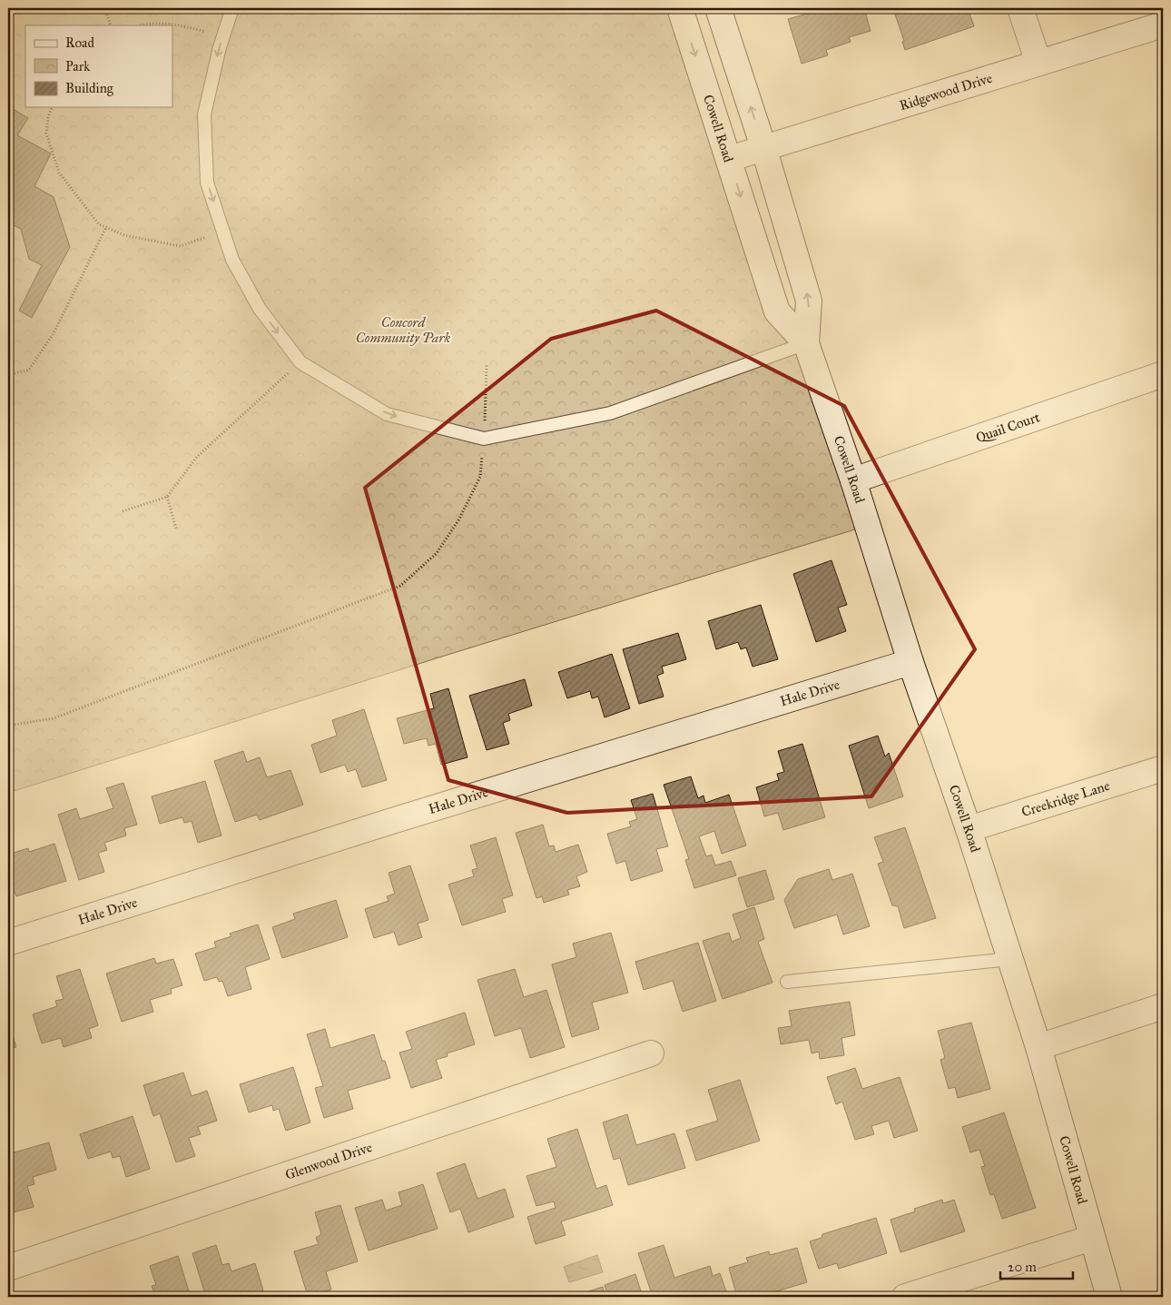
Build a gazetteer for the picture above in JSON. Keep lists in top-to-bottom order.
{
  "streets": {
    "street": [
      "Ridgewood Drive",
      "Cowell Road",
      "Quail Court",
      "Hale Drive",
      "Creekridge Lane",
      "Glenwood Drive"
    ]
  },
  "crossings": [
    ["Ridgewood Drive", "Cowell Road"],
    ["Cowell Road", "Quail Court"],
    ["Cowell Road", "Hale Drive"],
    ["Cowell Road", "Creekridge Lane"]
  ],
  "parks": ["Concord Community Park"],
  "legend": ["Road", "Park", "Building"],
  "scale_bar": "20 m"
}
